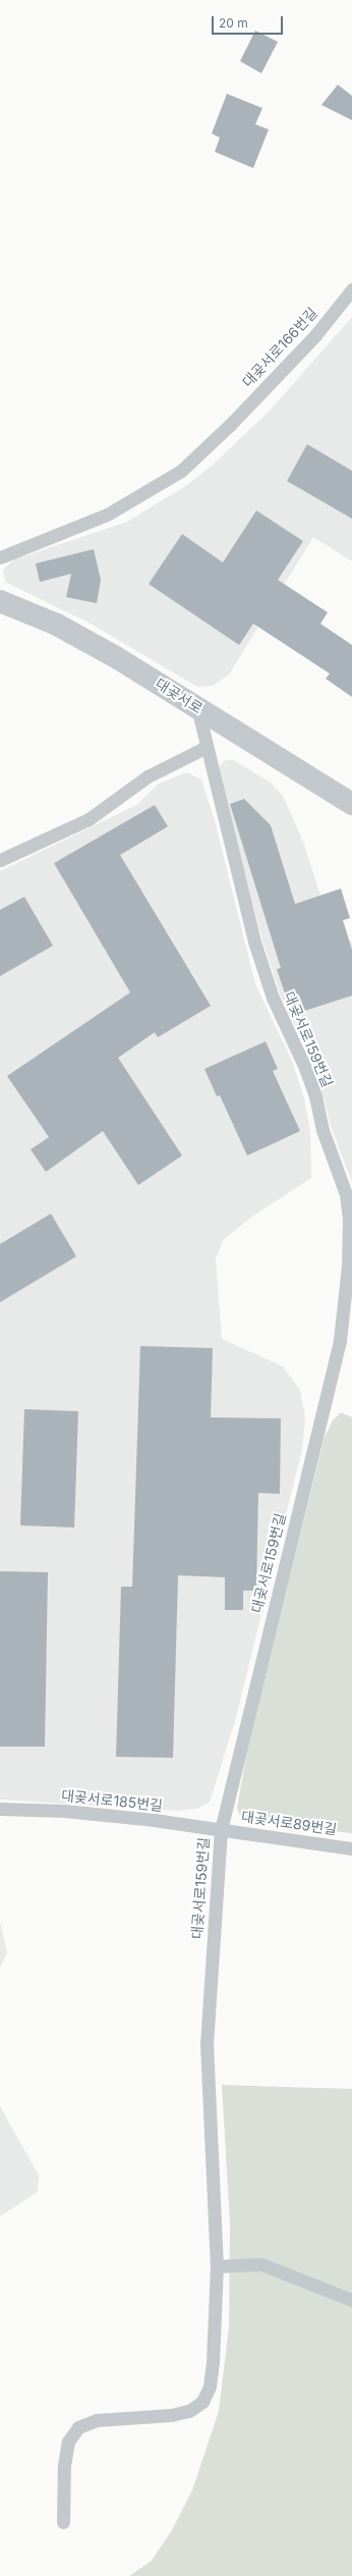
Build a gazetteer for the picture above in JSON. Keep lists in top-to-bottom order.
{
  "streets": {
    "street": ["대곶서로"],
    "lane": [
      "대곶서로166번길",
      "대곶서로159번길",
      "대곶서로185번길",
      "대곶서로89번길"
    ]
  },
  "crossings": [
    ["대곶서로", "대곶서로159번길"],
    ["대곶서로159번길", "대곶서로185번길"],
    ["대곶서로159번길", "대곶서로89번길"],
    ["대곶서로185번길", "대곶서로89번길"]
  ],
  "scale_bar": "20 m"
}
